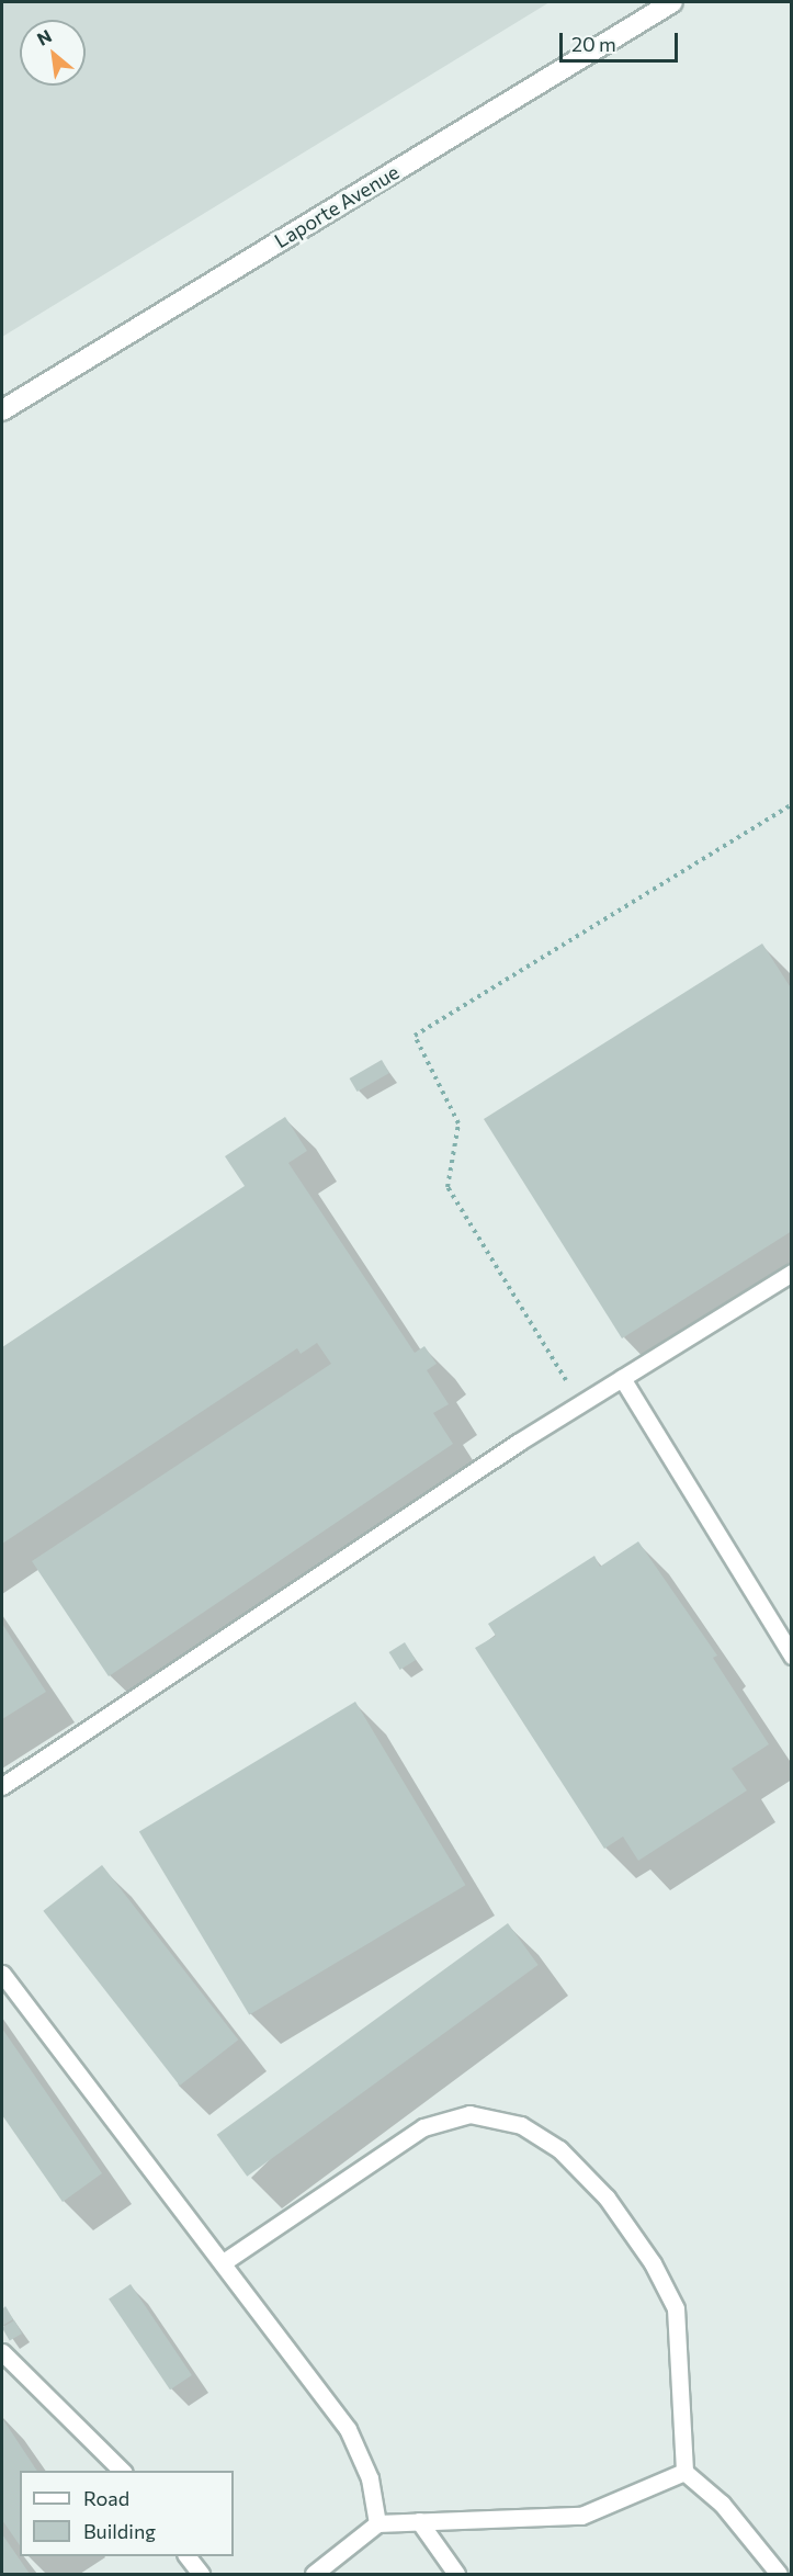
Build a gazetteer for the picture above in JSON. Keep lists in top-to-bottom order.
{
  "streets": {
    "street": ["Laporte Avenue"]
  },
  "legend": ["Road", "Building"],
  "scale_bar": "20 m",
  "north": "top left"
}
